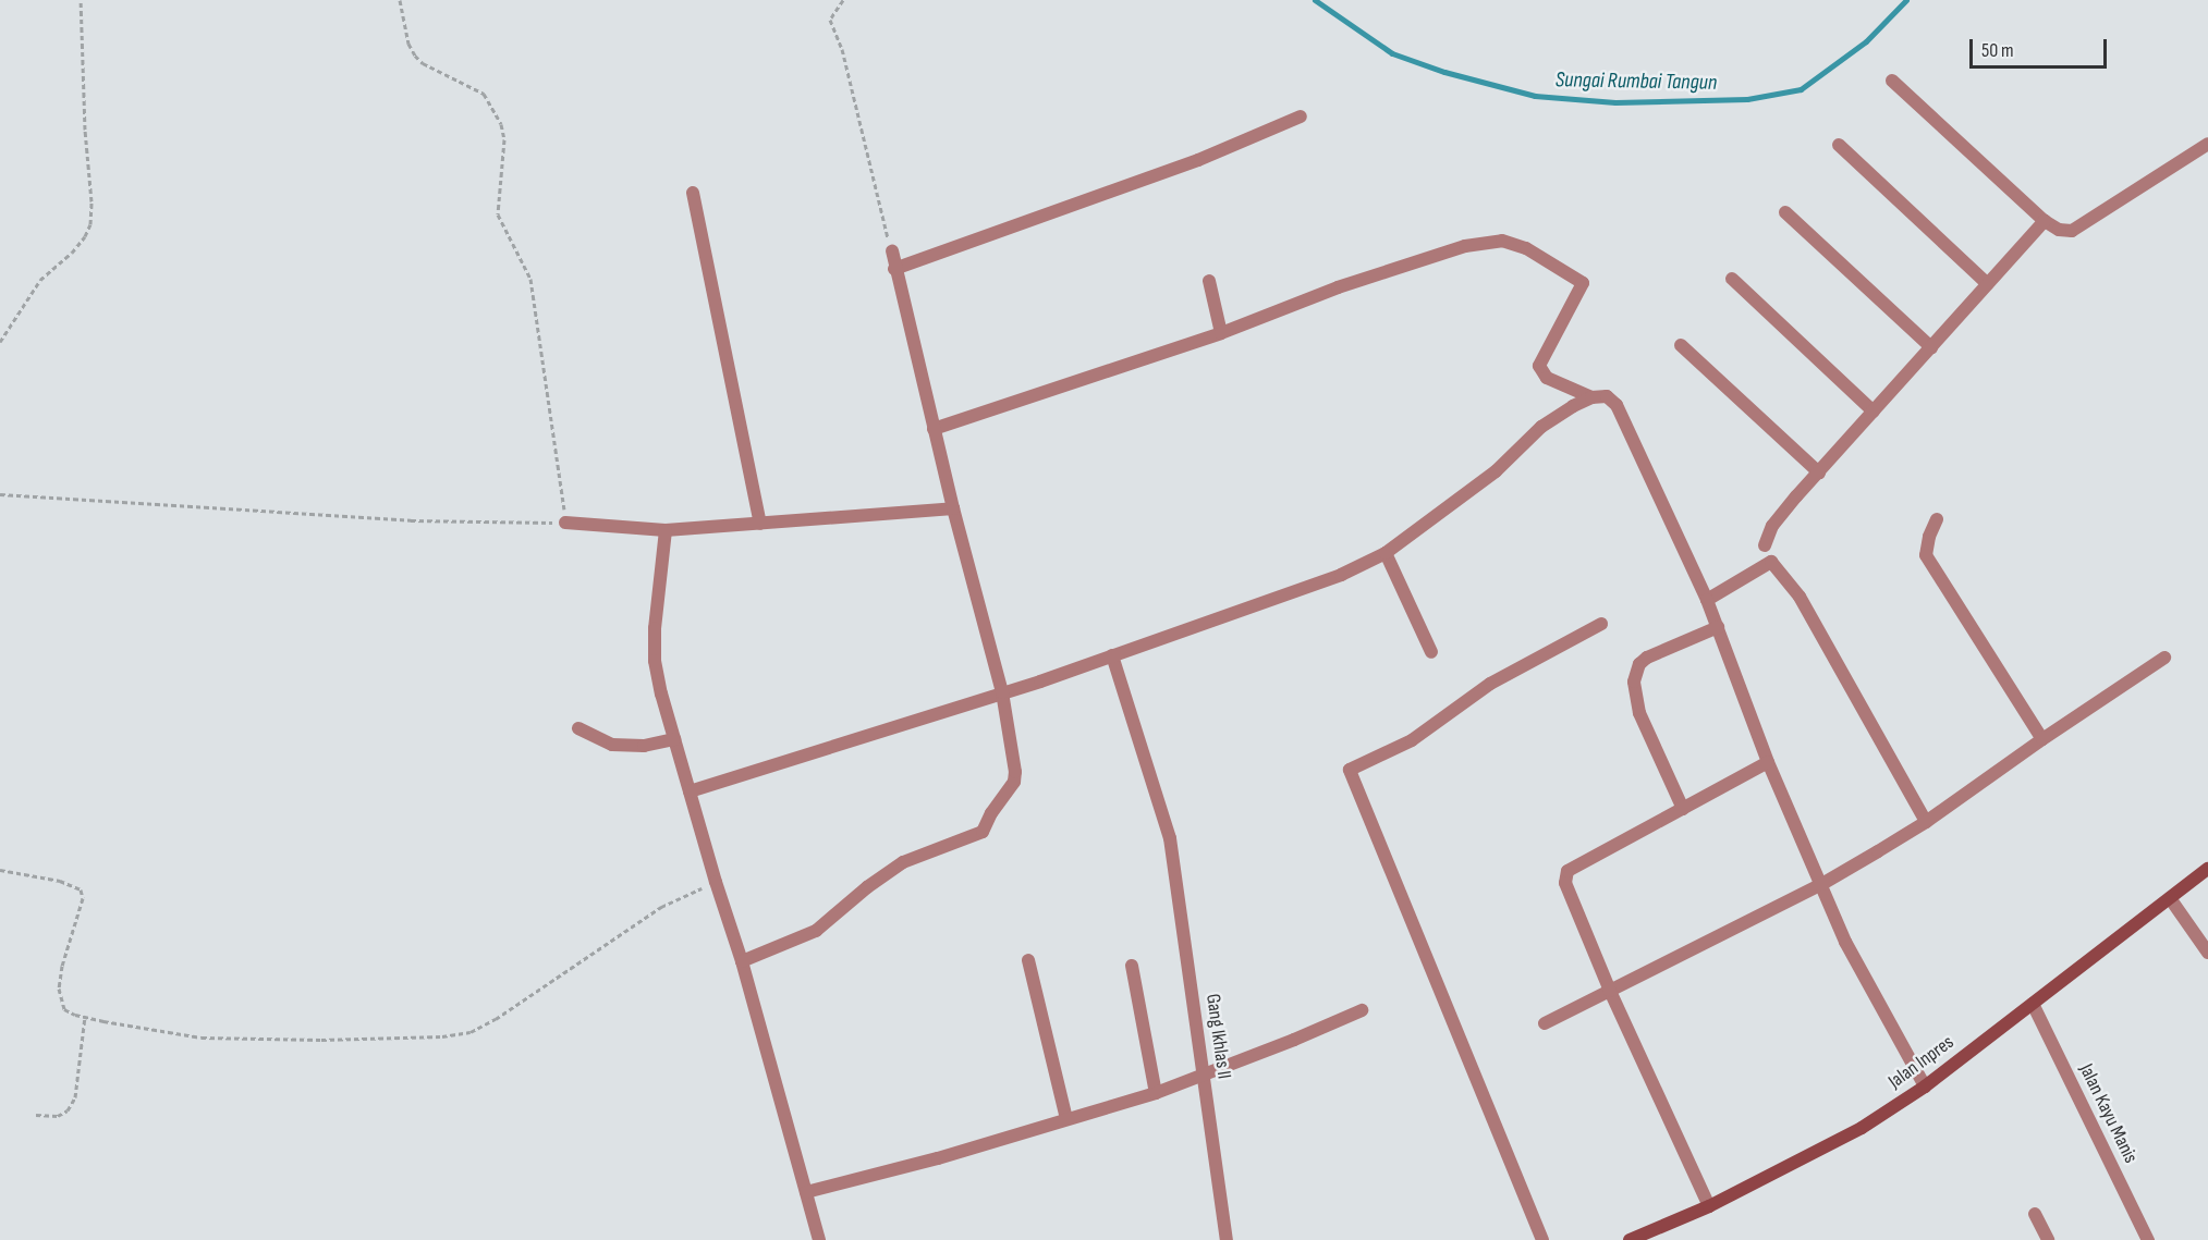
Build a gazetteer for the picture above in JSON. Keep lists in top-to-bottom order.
{
  "streets": {
    "main road": ["Jalan Inpres"],
    "street": ["Gang Ikhlas II", "Jalan Kayu Manis"]
  },
  "crossings": [
    ["Jalan Inpres", "Jalan Kayu Manis"]
  ],
  "water": ["Sungai Rumbai Tangun"],
  "scale_bar": "50 m"
}
